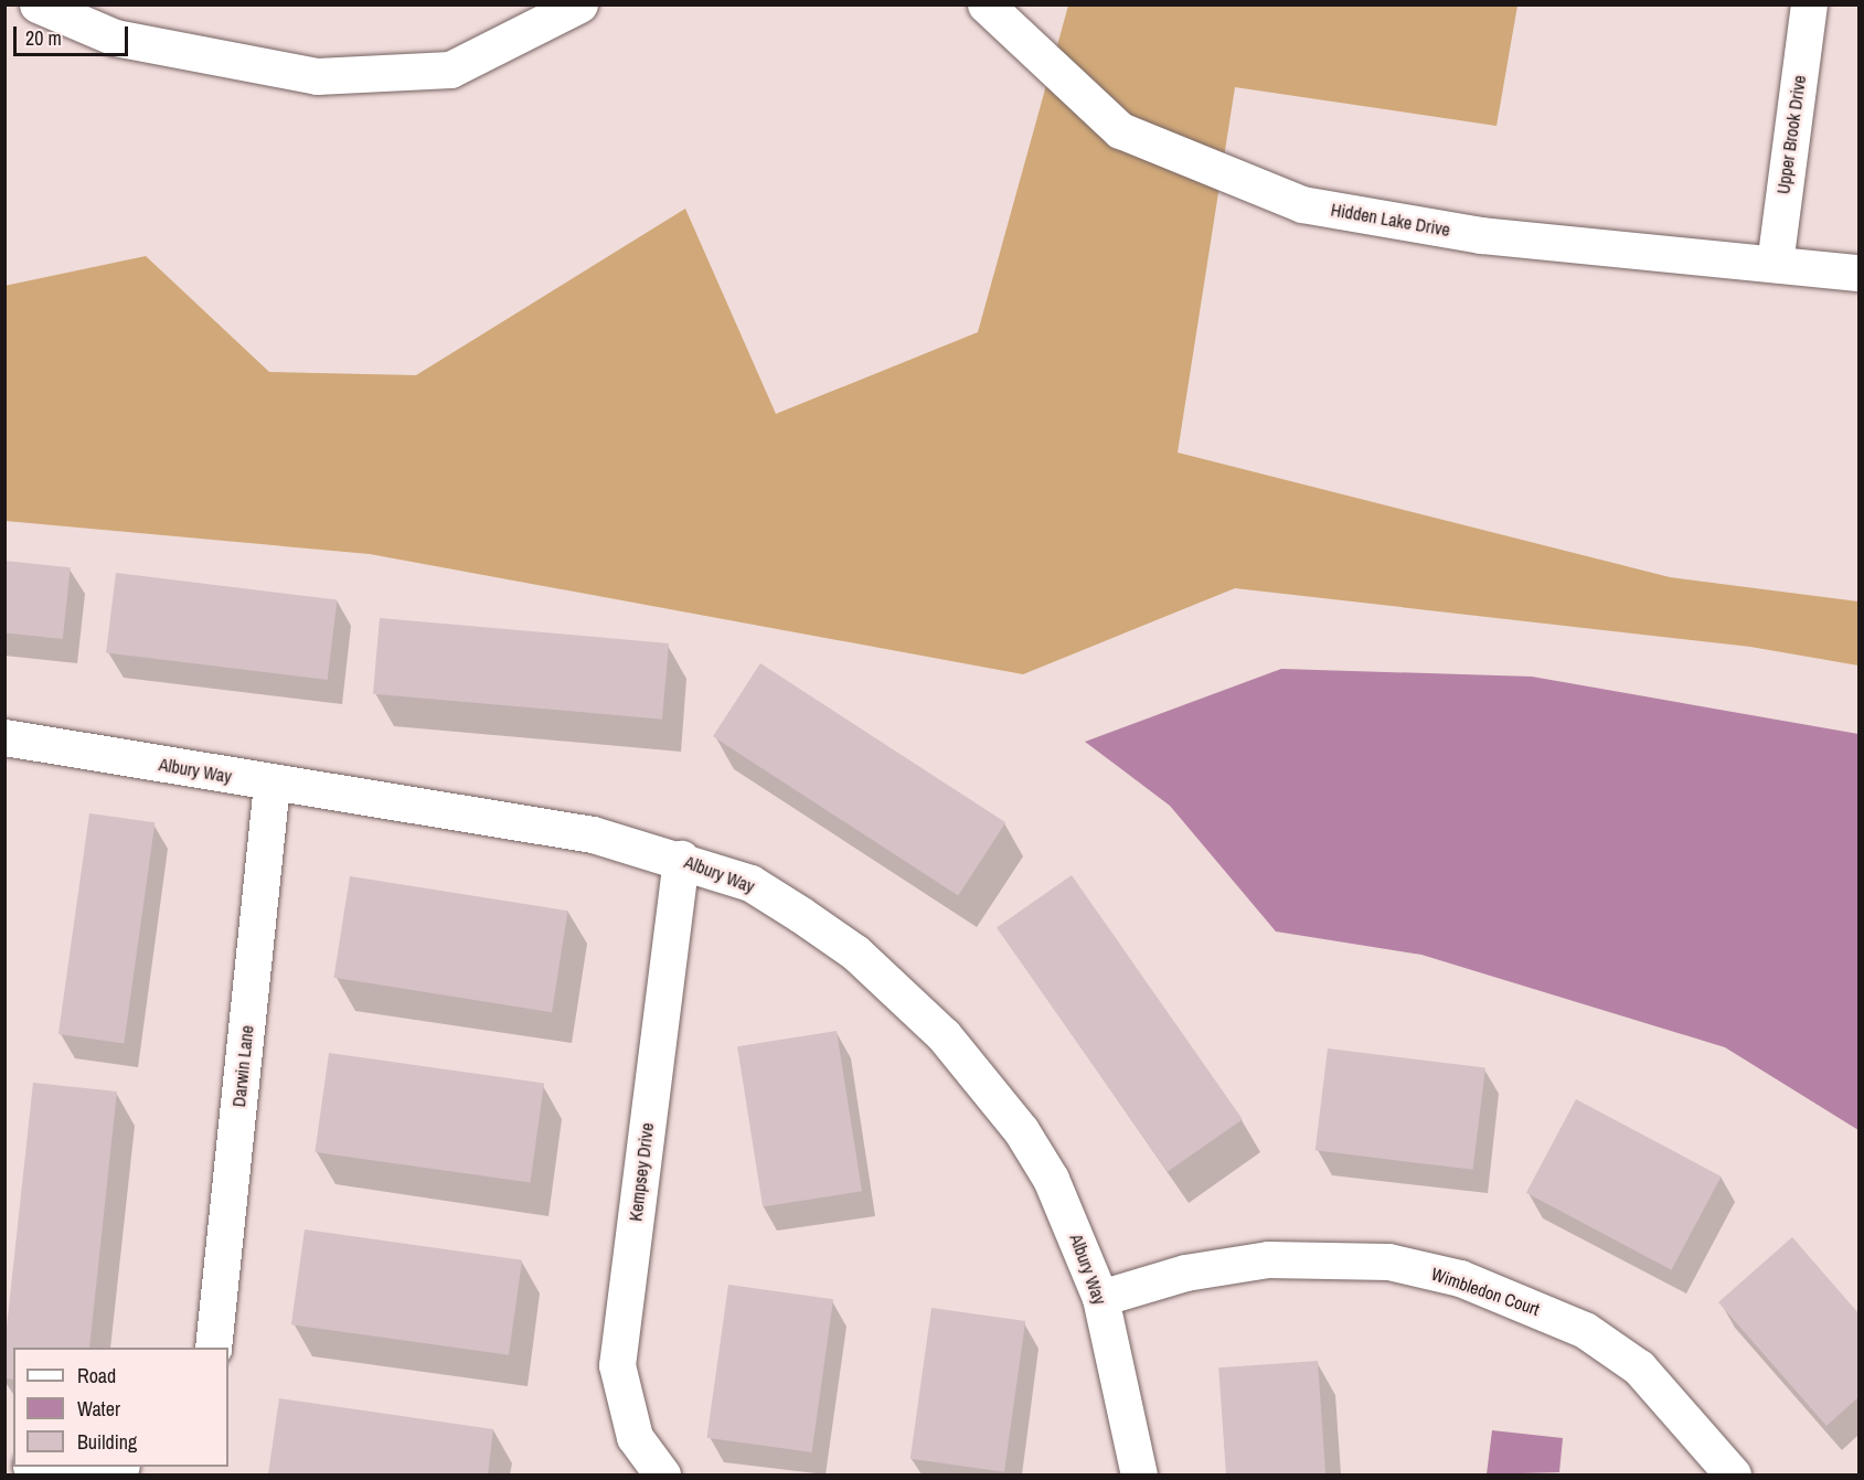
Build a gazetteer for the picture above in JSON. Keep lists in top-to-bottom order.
{
  "streets": {
    "street": [
      "Upper Brook Drive",
      "Hidden Lake Drive",
      "Albury Way",
      "Darwin Lane",
      "Kempsey Drive",
      "Wimbledon Court"
    ]
  },
  "crossings": [
    ["Upper Brook Drive", "Hidden Lake Drive"],
    ["Albury Way", "Darwin Lane"],
    ["Albury Way", "Kempsey Drive"],
    ["Albury Way", "Wimbledon Court"]
  ],
  "legend": ["Road", "Water", "Building"],
  "scale_bar": "20 m"
}
